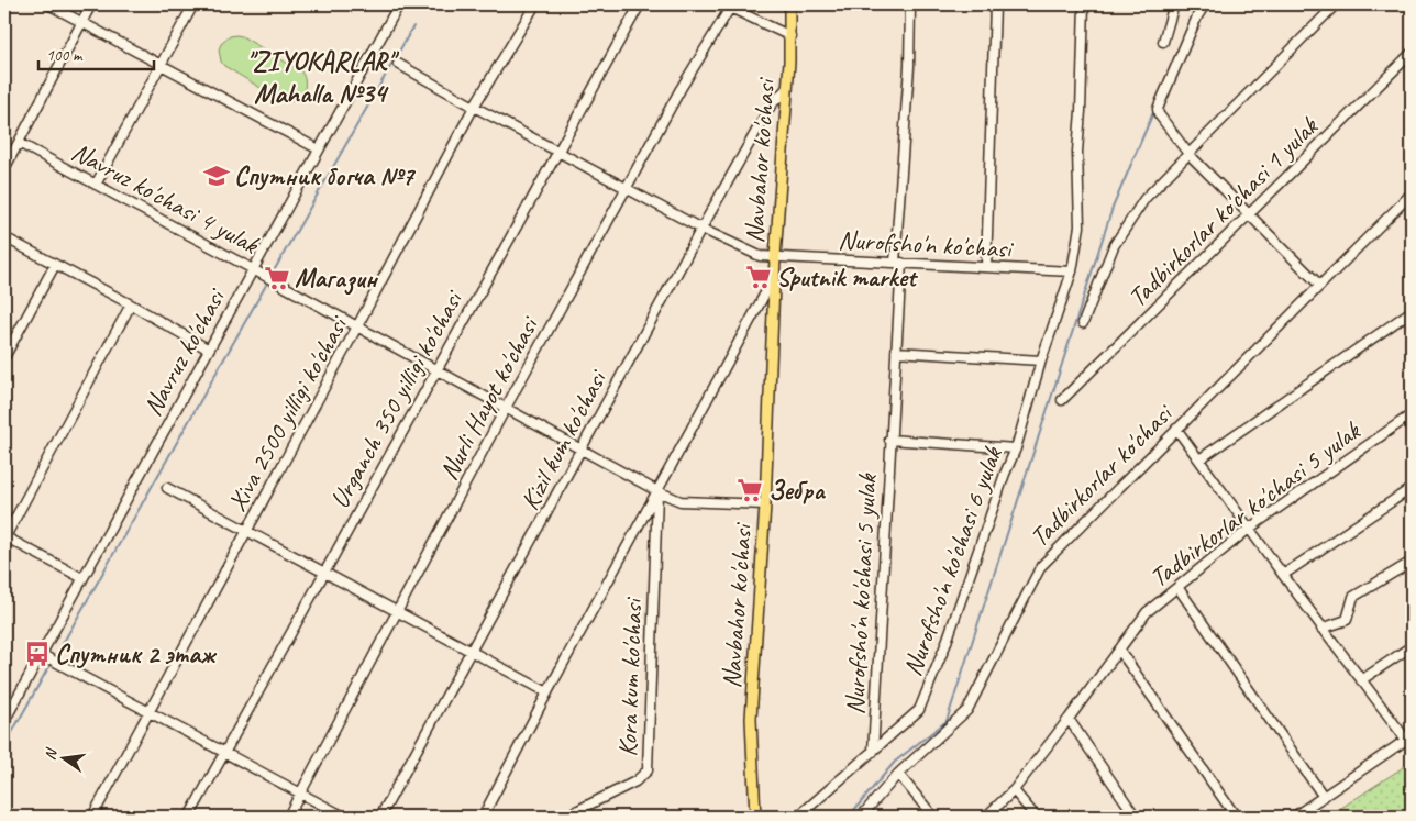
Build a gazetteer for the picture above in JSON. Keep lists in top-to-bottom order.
{
  "streets": {
    "main road": ["Navbahor ko'chasi"],
    "street": [
      "Navruz ko'chasi 4 yulak",
      "Tadbirkorlar ko'chasi 1 yulak",
      "Nurofsho'n ko'chasi",
      "Navruz ko'chasi",
      "Nurli Hayot ko'chasi",
      "Urganch 350 yilligi ko'chasi",
      "Xiva 2500 yilligi ko'chasi",
      "Kizil kum ko'chasi",
      "Tadbirkorlar ko'chasi",
      "Tadbirkorlar ko'chasi 5 yulak",
      "Nurofsho'n ko'chasi 6 yulak",
      "Nurofsho'n ko'chasi 5 yulak",
      "Kora kum ko'chasi"
    ]
  },
  "crossings": [
    ["Navbahor ko'chasi", "Navruz ko'chasi 4 yulak"],
    ["Navbahor ko'chasi", "Nurofsho'n ko'chasi"],
    ["Navbahor ko'chasi", "Kizil kum ko'chasi"],
    ["Navbahor ko'chasi", "Kora kum ko'chasi"],
    ["Navruz ko'chasi 4 yulak", "Navruz ko'chasi"],
    ["Navruz ko'chasi 4 yulak", "Nurli Hayot ko'chasi"],
    ["Navruz ko'chasi 4 yulak", "Urganch 350 yilligi ko'chasi"],
    ["Navruz ko'chasi 4 yulak", "Xiva 2500 yilligi ko'chasi"],
    ["Navruz ko'chasi 4 yulak", "Kizil kum ko'chasi"],
    ["Navruz ko'chasi 4 yulak", "Kora kum ko'chasi"],
    ["Nurofsho'n ko'chasi", "Nurli Hayot ko'chasi"],
    ["Nurofsho'n ko'chasi", "Urganch 350 yilligi ko'chasi"],
    ["Nurofsho'n ko'chasi", "Xiva 2500 yilligi ko'chasi"],
    ["Nurofsho'n ko'chasi", "Kizil kum ko'chasi"],
    ["Nurofsho'n ko'chasi", "Nurofsho'n ko'chasi 6 yulak"],
    ["Nurofsho'n ko'chasi", "Nurofsho'n ko'chasi 5 yulak"],
    ["Nurofsho'n ko'chasi 6 yulak", "Nurofsho'n ko'chasi 5 yulak"]
  ],
  "districts": ["\"ZIYOKARLAR\" Mahalla №34"],
  "places": {
    "school or university": ["Спутник богча №7"],
    "supermarket": ["Sputnik market", "Магазин", "Зебра"],
    "bus stop": ["Спутник 2 этаж"]
  },
  "scale_bar": "100 m",
  "north": "left"
}
